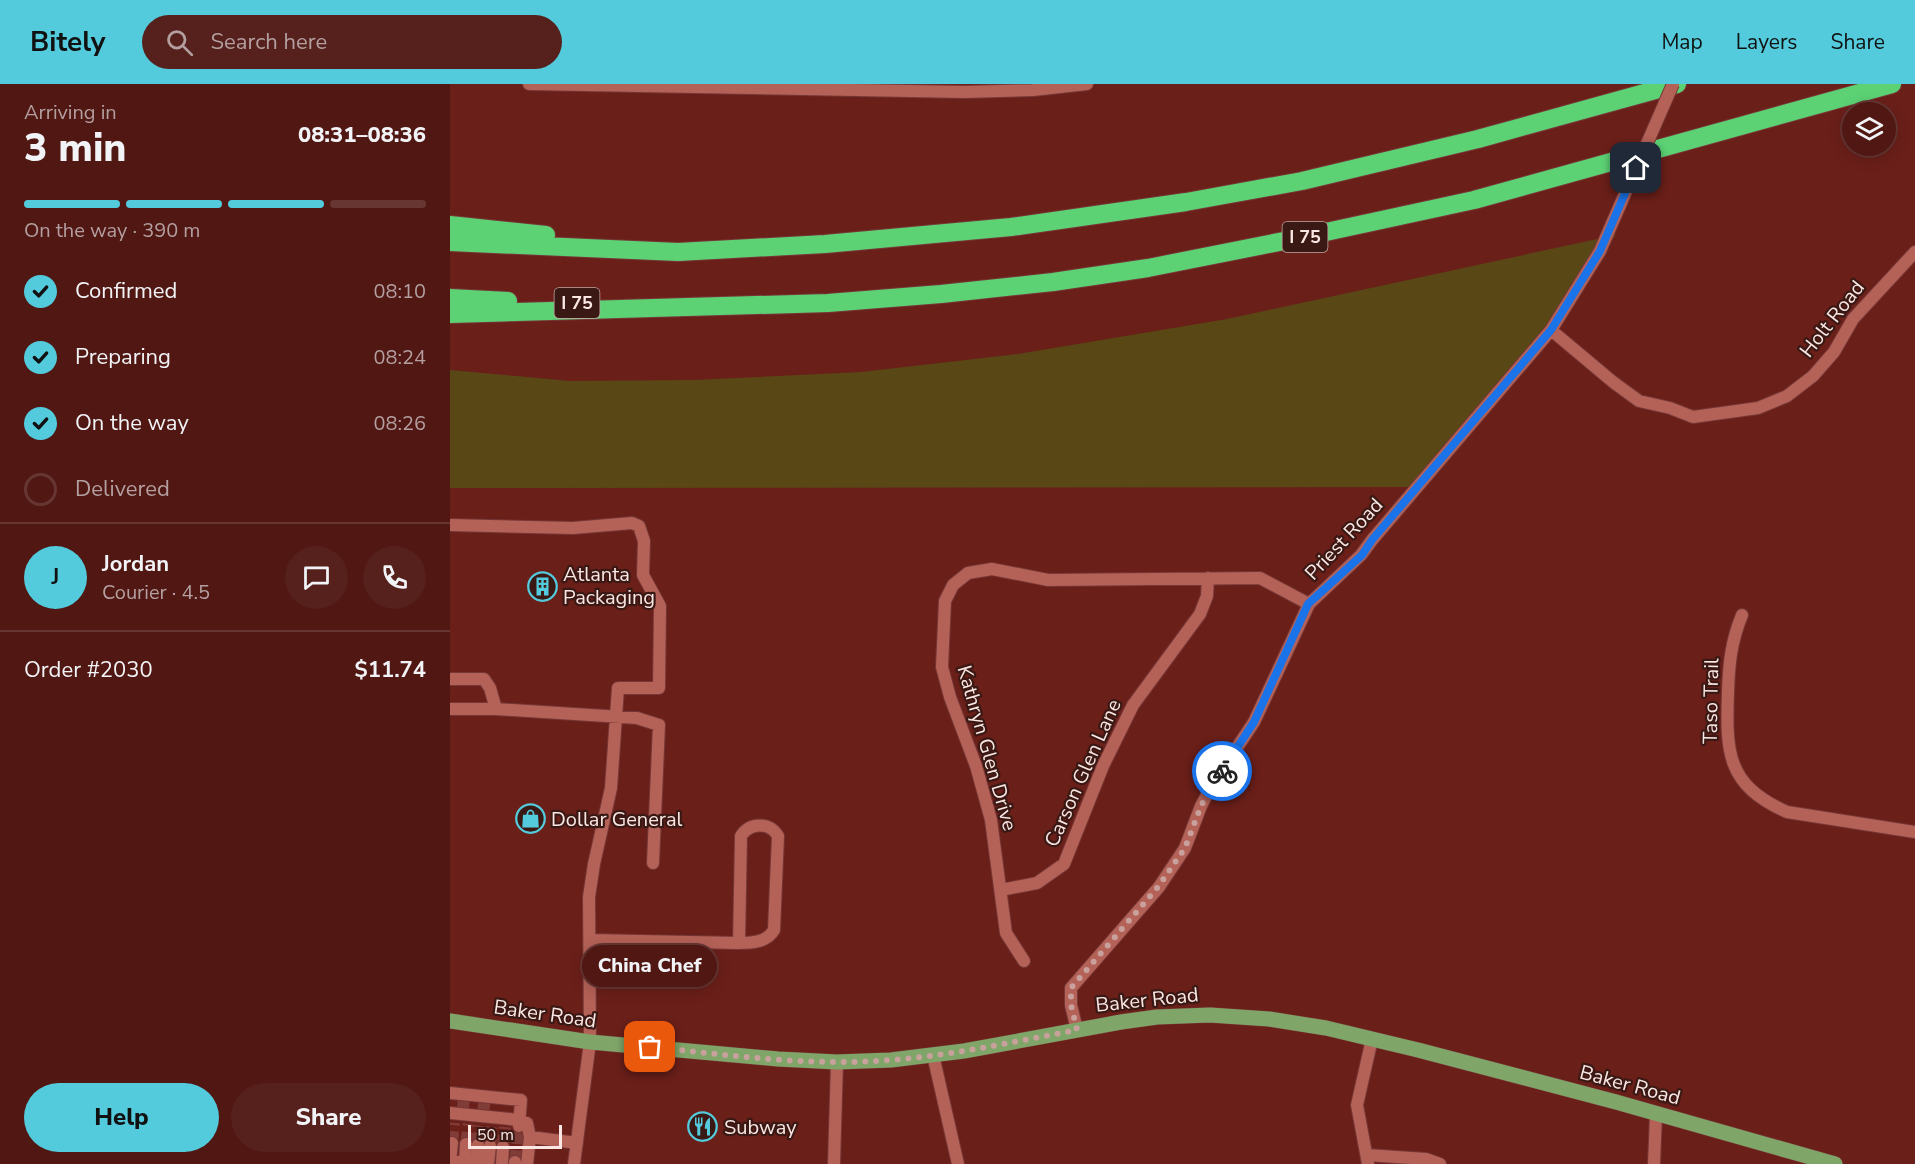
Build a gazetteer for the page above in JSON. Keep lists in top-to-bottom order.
{
  "streets": {
    "highway": ["I 75"],
    "main road": ["Baker Road"],
    "street": [
      "Holt Road",
      "Priest Road",
      "Taso Trail",
      "Kathryn Glen Drive",
      "Carson Glen Lane"
    ]
  },
  "crossings": [
    ["Holt Road", "Priest Road"],
    ["Priest Road", "Kathryn Glen Drive"],
    ["Priest Road", "Baker Road"],
    ["Kathryn Glen Drive", "Carson Glen Lane"]
  ],
  "places": {
    "building": ["Atlanta Packaging"],
    "shop": ["Dollar General"],
    "other": ["China Chef"],
    "restaurant": ["Subway"]
  },
  "scale_bar": "50 m",
  "page": {
    "header": "Bitely",
    "search": "Search here",
    "nav": ["Map", "Layers", "Share"],
    "heading": ["3 min", "Arriving in", "08:31–08:36"],
    "panel": [
      "Jordan",
      "Courier · 4.5",
      "Order #2030",
      "$11.74"
    ],
    "bar": "On the way · 390 m",
    "list": [
      ["Confirmed", "08:10"],
      ["Preparing", "08:24"],
      ["On the way", "08:26"],
      "Delivered"
    ],
    "round": "J",
    "bubble": "China Chef",
    "buttons": ["Help", "Share"],
    "scale": "50 m"
  }
}
